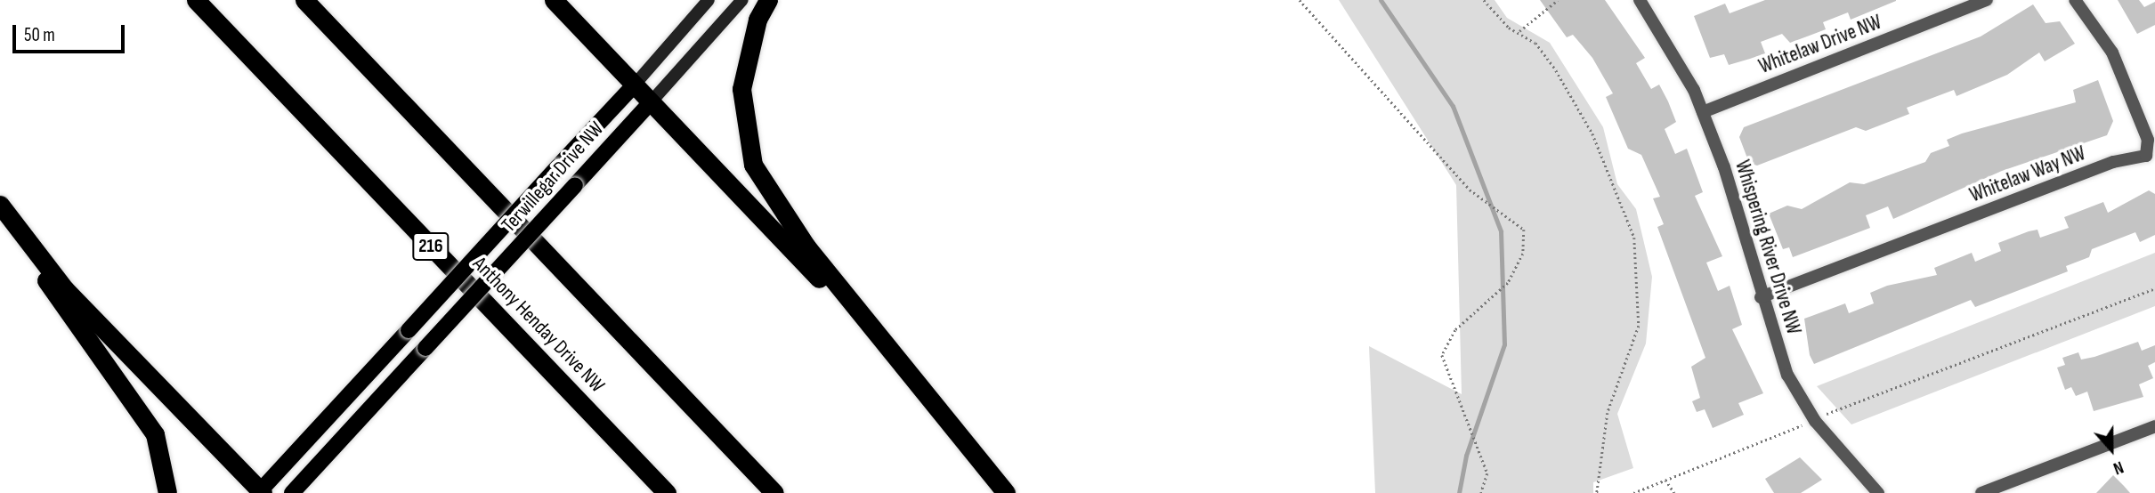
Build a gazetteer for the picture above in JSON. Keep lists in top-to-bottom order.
{
  "streets": {
    "highway": ["216", "Anthony Henday Drive NW"],
    "main road": ["Terwillegar Drive NW"],
    "street": ["Whitelaw Drive NW", "Whitelaw Way NW", "Whispering River Drive NW"]
  },
  "crossings": [
    ["Whitelaw Drive NW", "Whispering River Drive NW"],
    ["Whitelaw Way NW", "Whispering River Drive NW"]
  ],
  "scale_bar": "50 m",
  "north": "bottom"
}
